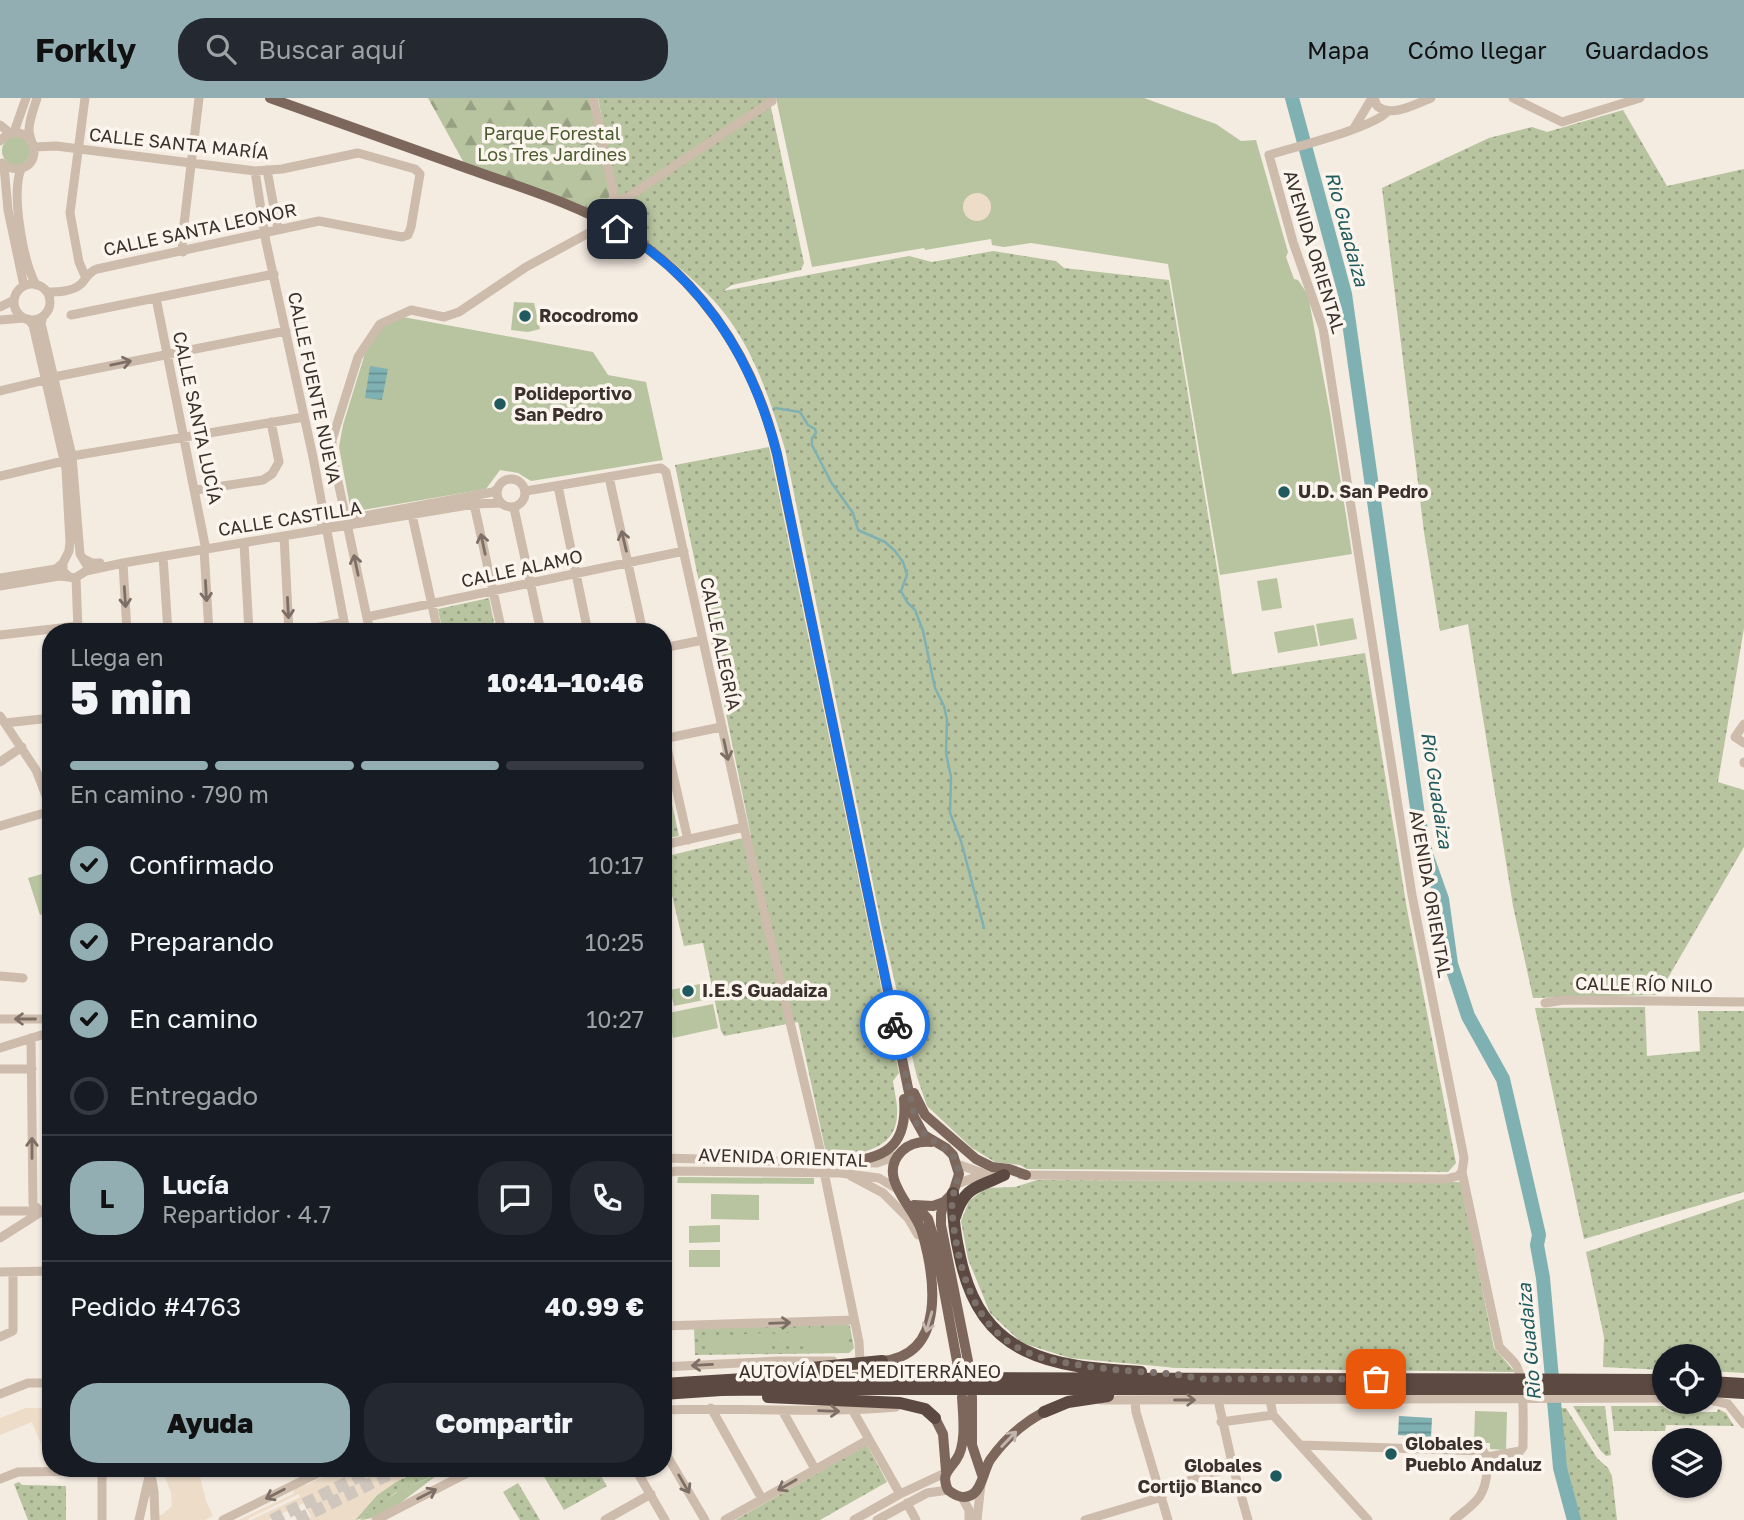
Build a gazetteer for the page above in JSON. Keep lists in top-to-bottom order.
{
  "streets": {
    "highway": ["AUTOVÍA DEL MEDITERRÁNEO"],
    "street": [
      "CALLE SANTA MARÍA",
      "CALLE SANTA LEONOR",
      "AVENIDA ORIENTAL",
      "CALLE FUENTE NUEVA",
      "CALLE SANTA LUCÍA",
      "CALLE CASTILLA",
      "CALLE ALAMO",
      "CALLE ALEGRÍA",
      "CALLE RÍO NILO"
    ]
  },
  "crossings": [
    ["CALLE SANTA MARÍA", "CALLE SANTA LEONOR"],
    ["CALLE SANTA MARÍA", "CALLE FUENTE NUEVA"],
    ["CALLE SANTA LEONOR", "CALLE FUENTE NUEVA"],
    ["AVENIDA ORIENTAL", "CALLE ALEGRÍA"],
    ["CALLE FUENTE NUEVA", "CALLE CASTILLA"],
    ["CALLE FUENTE NUEVA", "CALLE ALAMO"],
    ["CALLE SANTA LUCÍA", "CALLE CASTILLA"],
    ["CALLE ALAMO", "CALLE ALEGRÍA"]
  ],
  "water": ["Rio Guadaiza"],
  "parks": ["Parque Forestal Los Tres Jardines"],
  "places": [
    "Rocodromo",
    "Polideportivo San Pedro",
    "U.D. San Pedro",
    "I.E.S Guadaiza",
    "Globales Pueblo Andaluz",
    "Globales Cortijo Blanco"
  ],
  "page": {
    "header": "Forkly",
    "search": "Buscar aquí",
    "nav": ["Mapa", "Cómo llegar", "Guardados"],
    "heading": ["5 min", "Llega en", "10:41–10:46"],
    "panel": [
      "Lucía",
      "Repartidor · 4.7",
      "Pedido #4763",
      "40.99 €"
    ],
    "bar": "En camino · 790 m",
    "list": [
      ["Confirmado", "10:17"],
      ["Preparando", "10:25"],
      ["En camino", "10:27"],
      "Entregado"
    ],
    "round": "L",
    "buttons": ["Ayuda", "Compartir"]
  }
}
